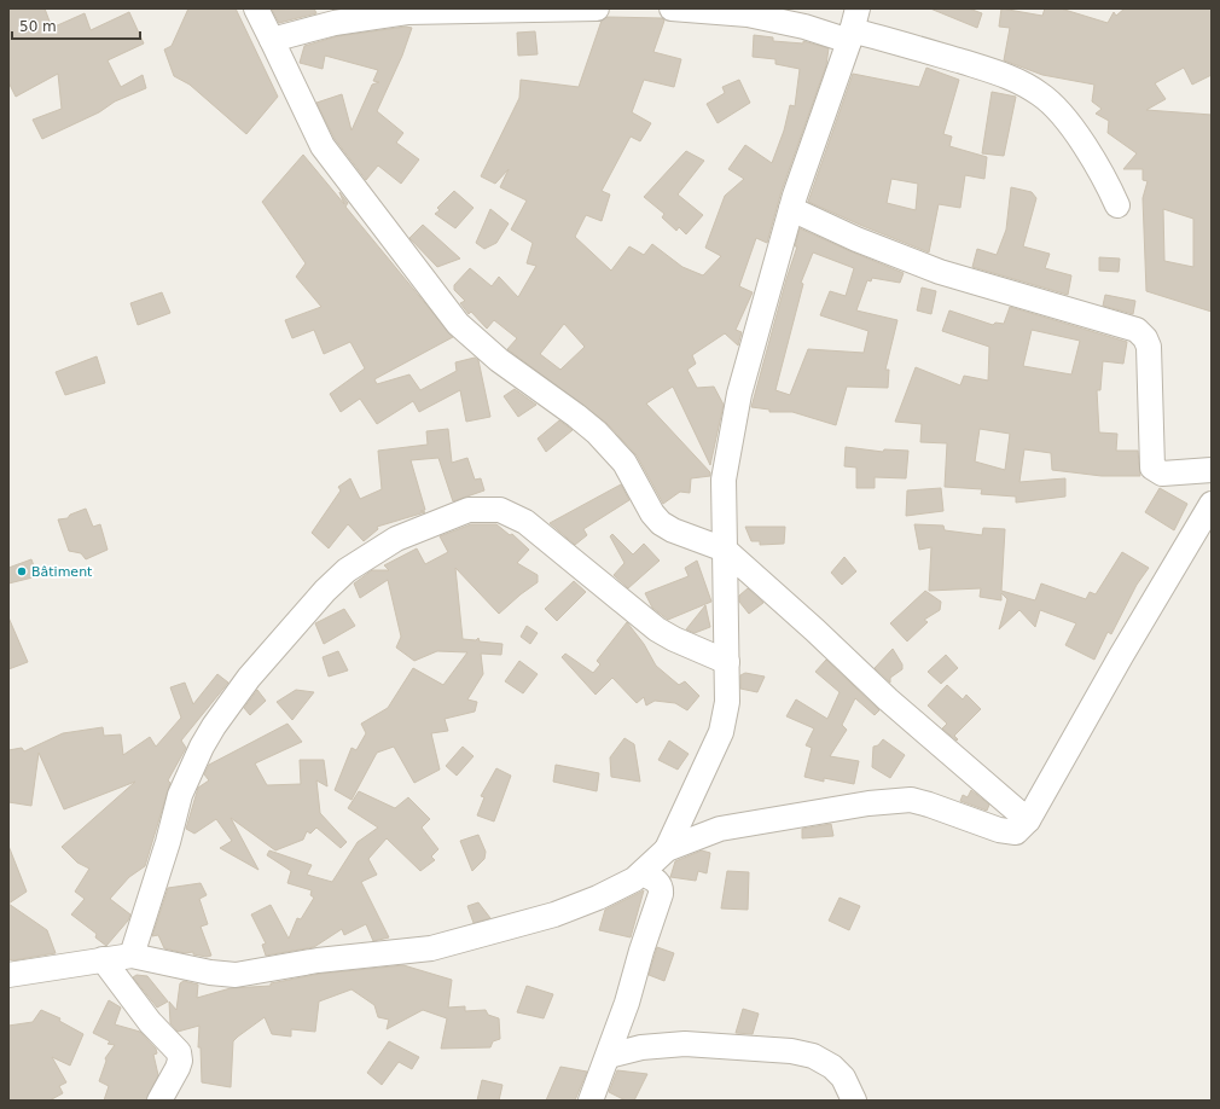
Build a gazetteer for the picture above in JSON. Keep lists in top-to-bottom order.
{
  "places": ["Bâtiment"],
  "scale_bar": "50 m"
}
